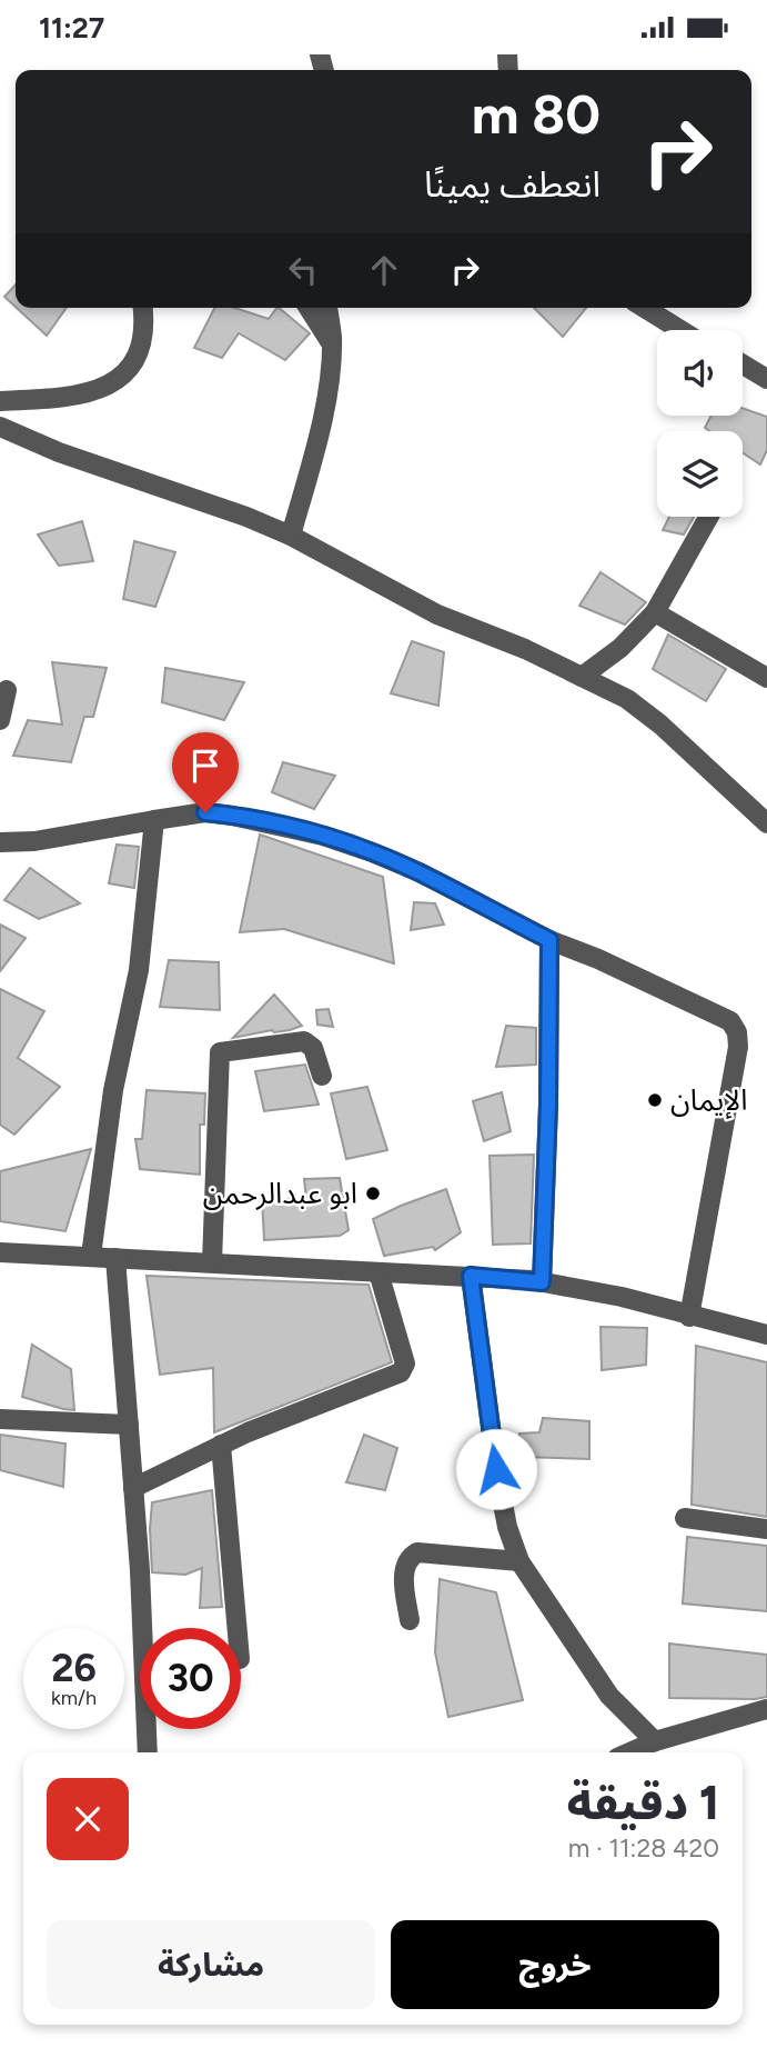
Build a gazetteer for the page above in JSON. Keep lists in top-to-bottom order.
{
  "places": ["الإيمان", "ابو عبدالرحمن"],
  "page": {
    "status": "11:27",
    "turn": ["80 m", "انعطف يمينًا"],
    "speed": "26 km/h",
    "limit": "30",
    "heading": ["1 دقيقة", "420 m · 11:28"],
    "buttons": ["خروج", "مشاركة"]
  }
}
